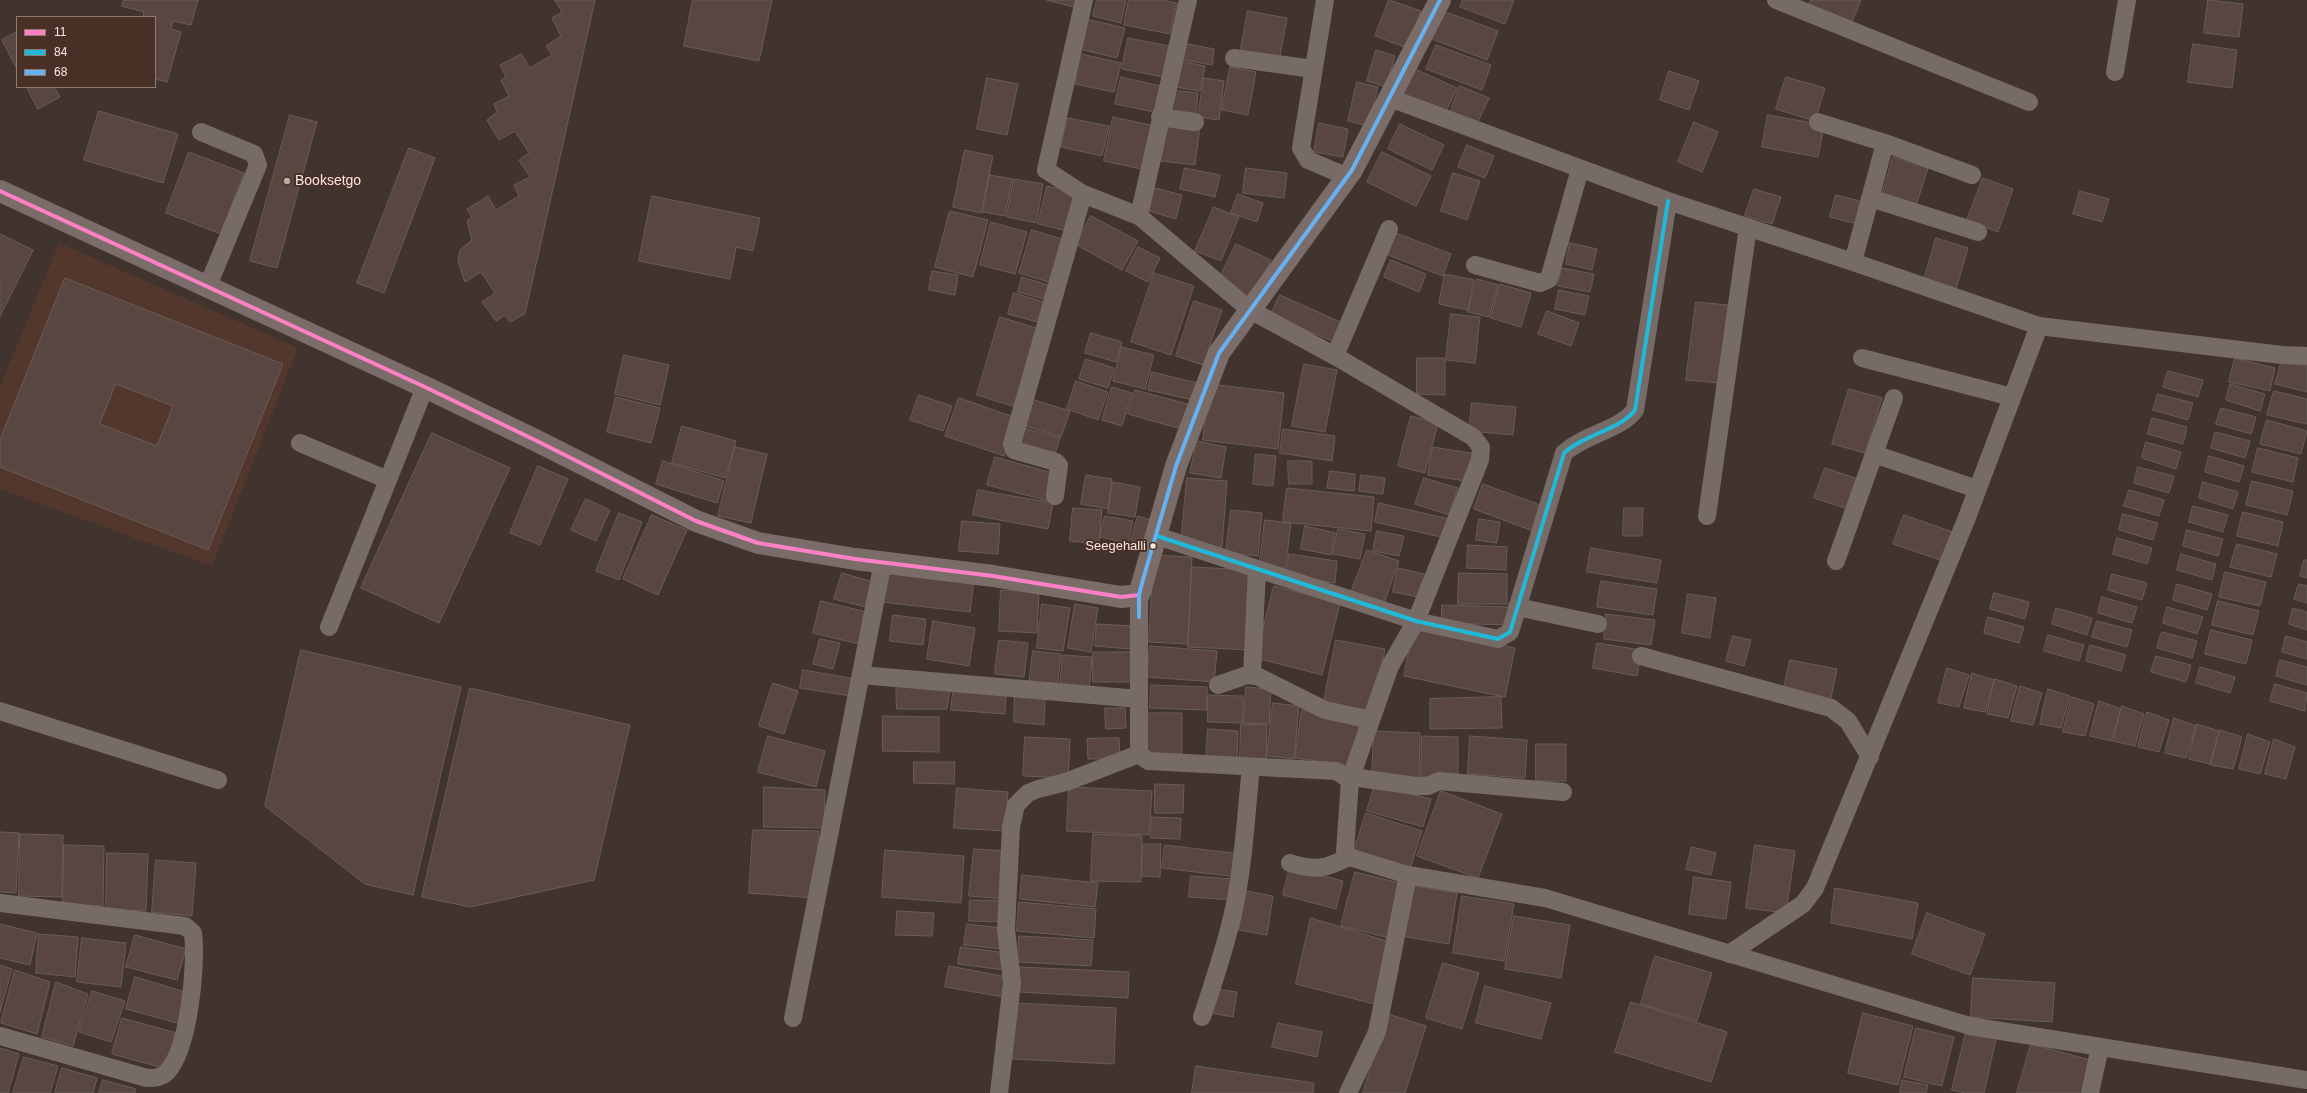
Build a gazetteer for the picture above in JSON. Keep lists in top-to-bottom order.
{
  "places": ["Booksetgo", "Seegehalli"],
  "lines": ["transit line 68", "transit line 11", "transit line 84"],
  "legend": ["11", "84", "68"]
}
